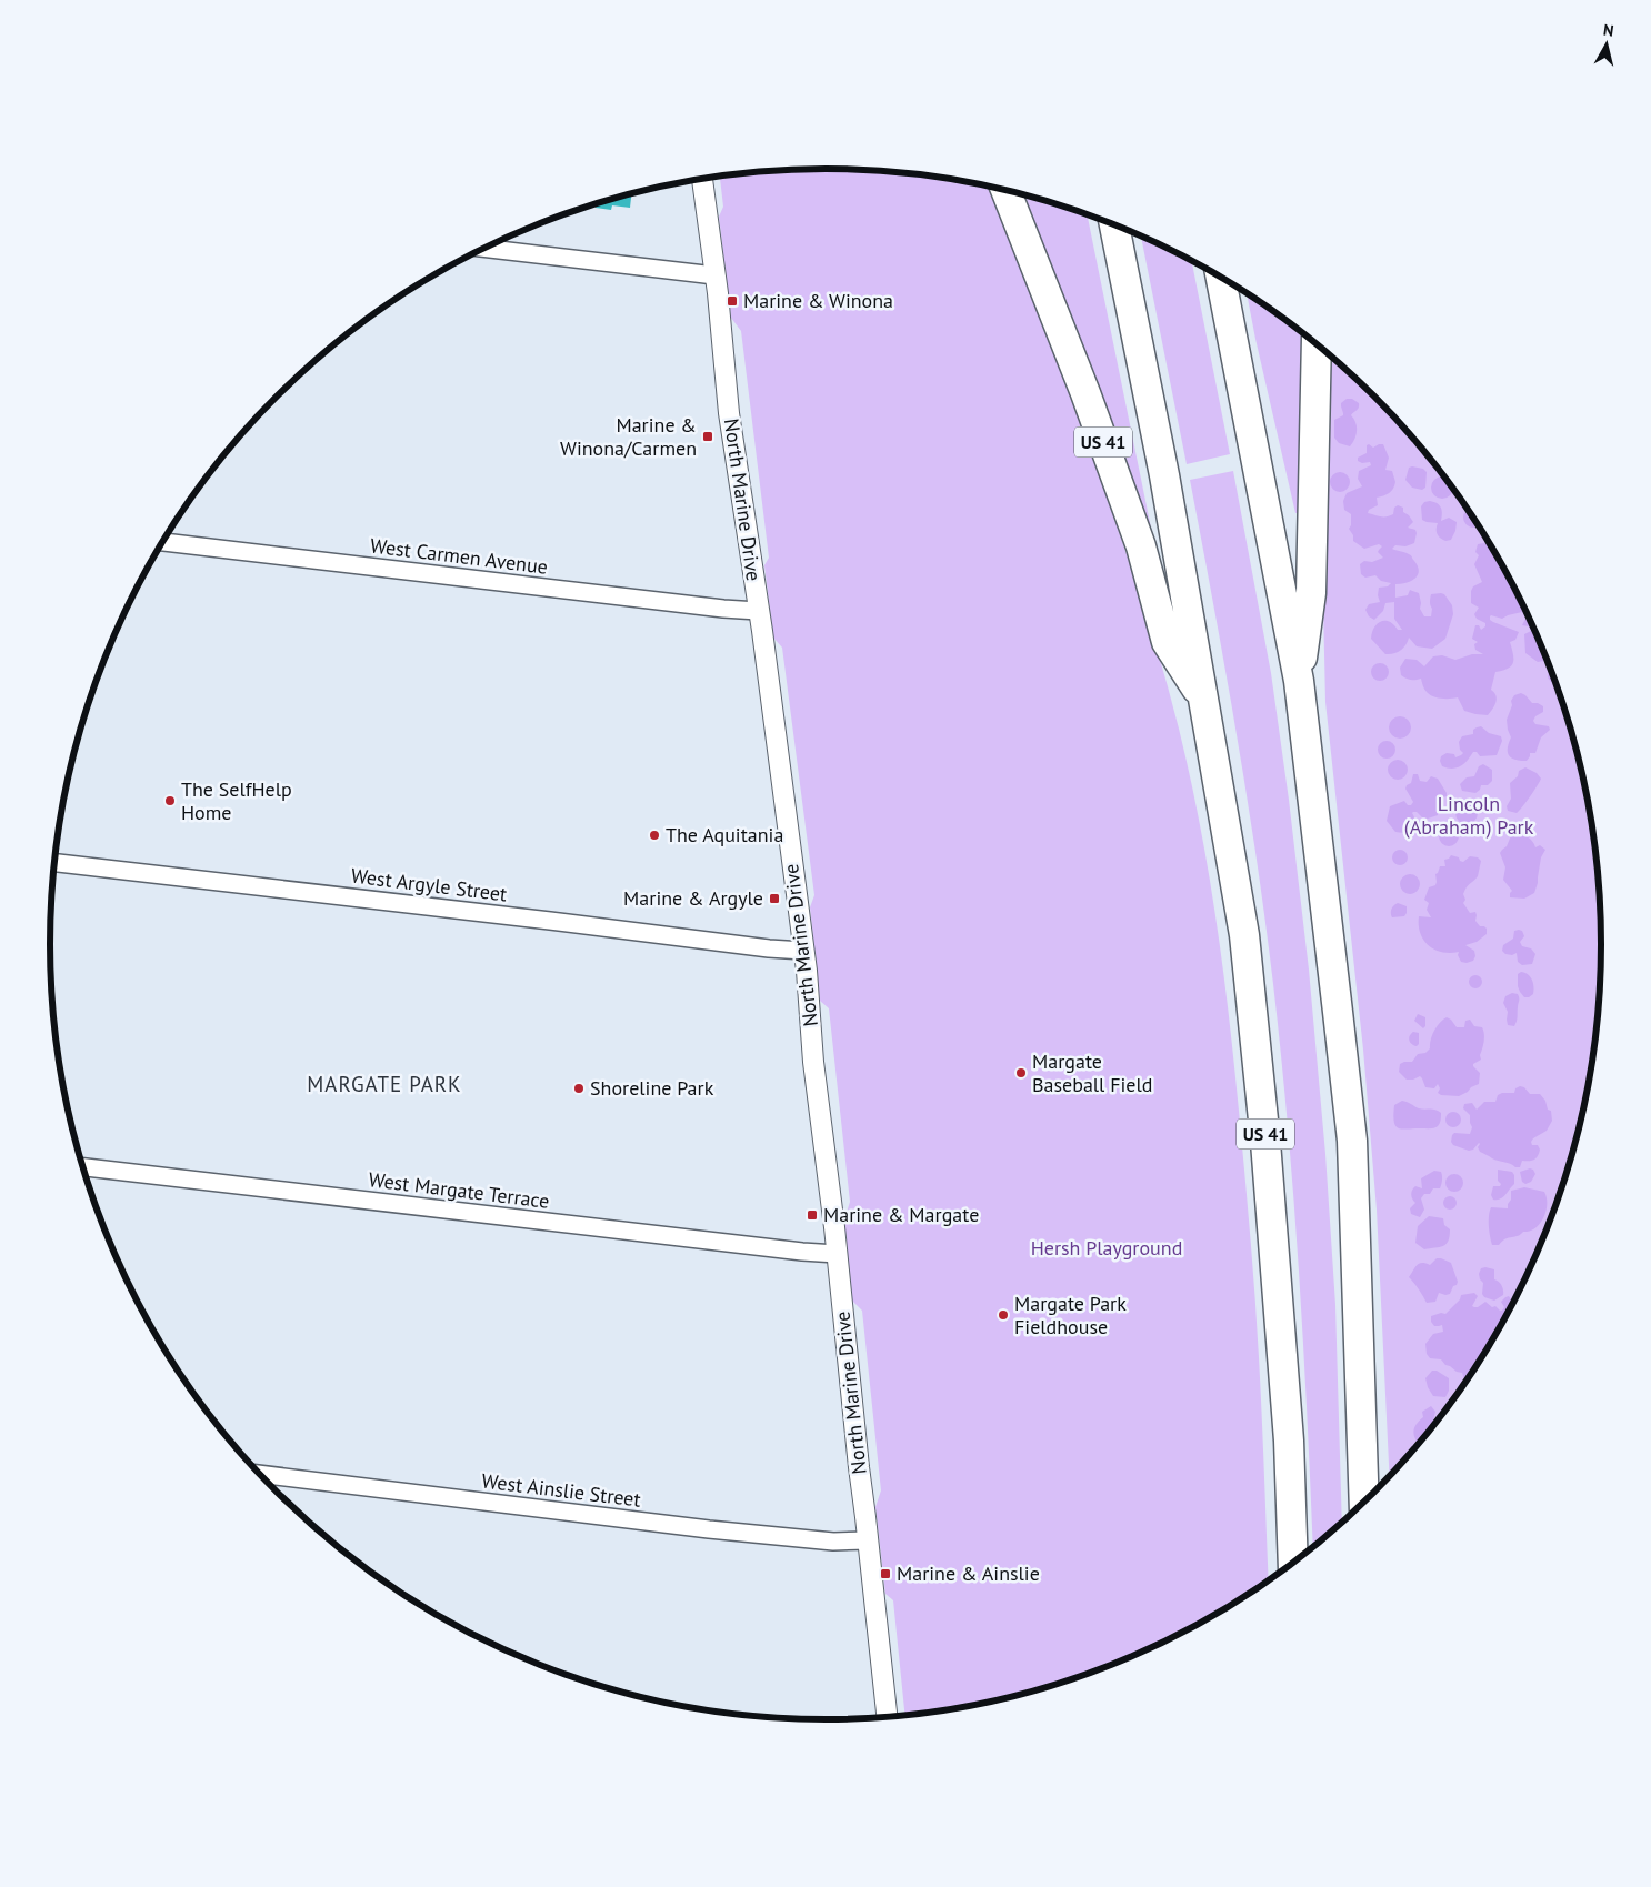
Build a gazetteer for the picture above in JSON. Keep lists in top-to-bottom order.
{
  "streets": {
    "highway": ["US 41"],
    "street": [
      "North Marine Drive",
      "West Carmen Avenue",
      "West Argyle Street",
      "West Margate Terrace",
      "West Ainslie Street"
    ]
  },
  "crossings": [
    ["North Marine Drive", "West Carmen Avenue"],
    ["North Marine Drive", "West Argyle Street"],
    ["North Marine Drive", "West Margate Terrace"],
    ["North Marine Drive", "West Ainslie Street"]
  ],
  "districts": ["MARGATE PARK"],
  "parks": ["Lincoln (Abraham) Park", "Hersh Playground"],
  "places": {
    "transit": [
      "Marine & Winona",
      "Marine & Winona/Carmen",
      "Marine & Argyle",
      "Marine & Margate",
      "Marine & Ainslie"
    ],
    "other": [
      "The SelfHelp Home",
      "The Aquitania",
      "Margate Baseball Field",
      "Shoreline Park",
      "Margate Park Fieldhouse"
    ]
  },
  "north": "top"
}
